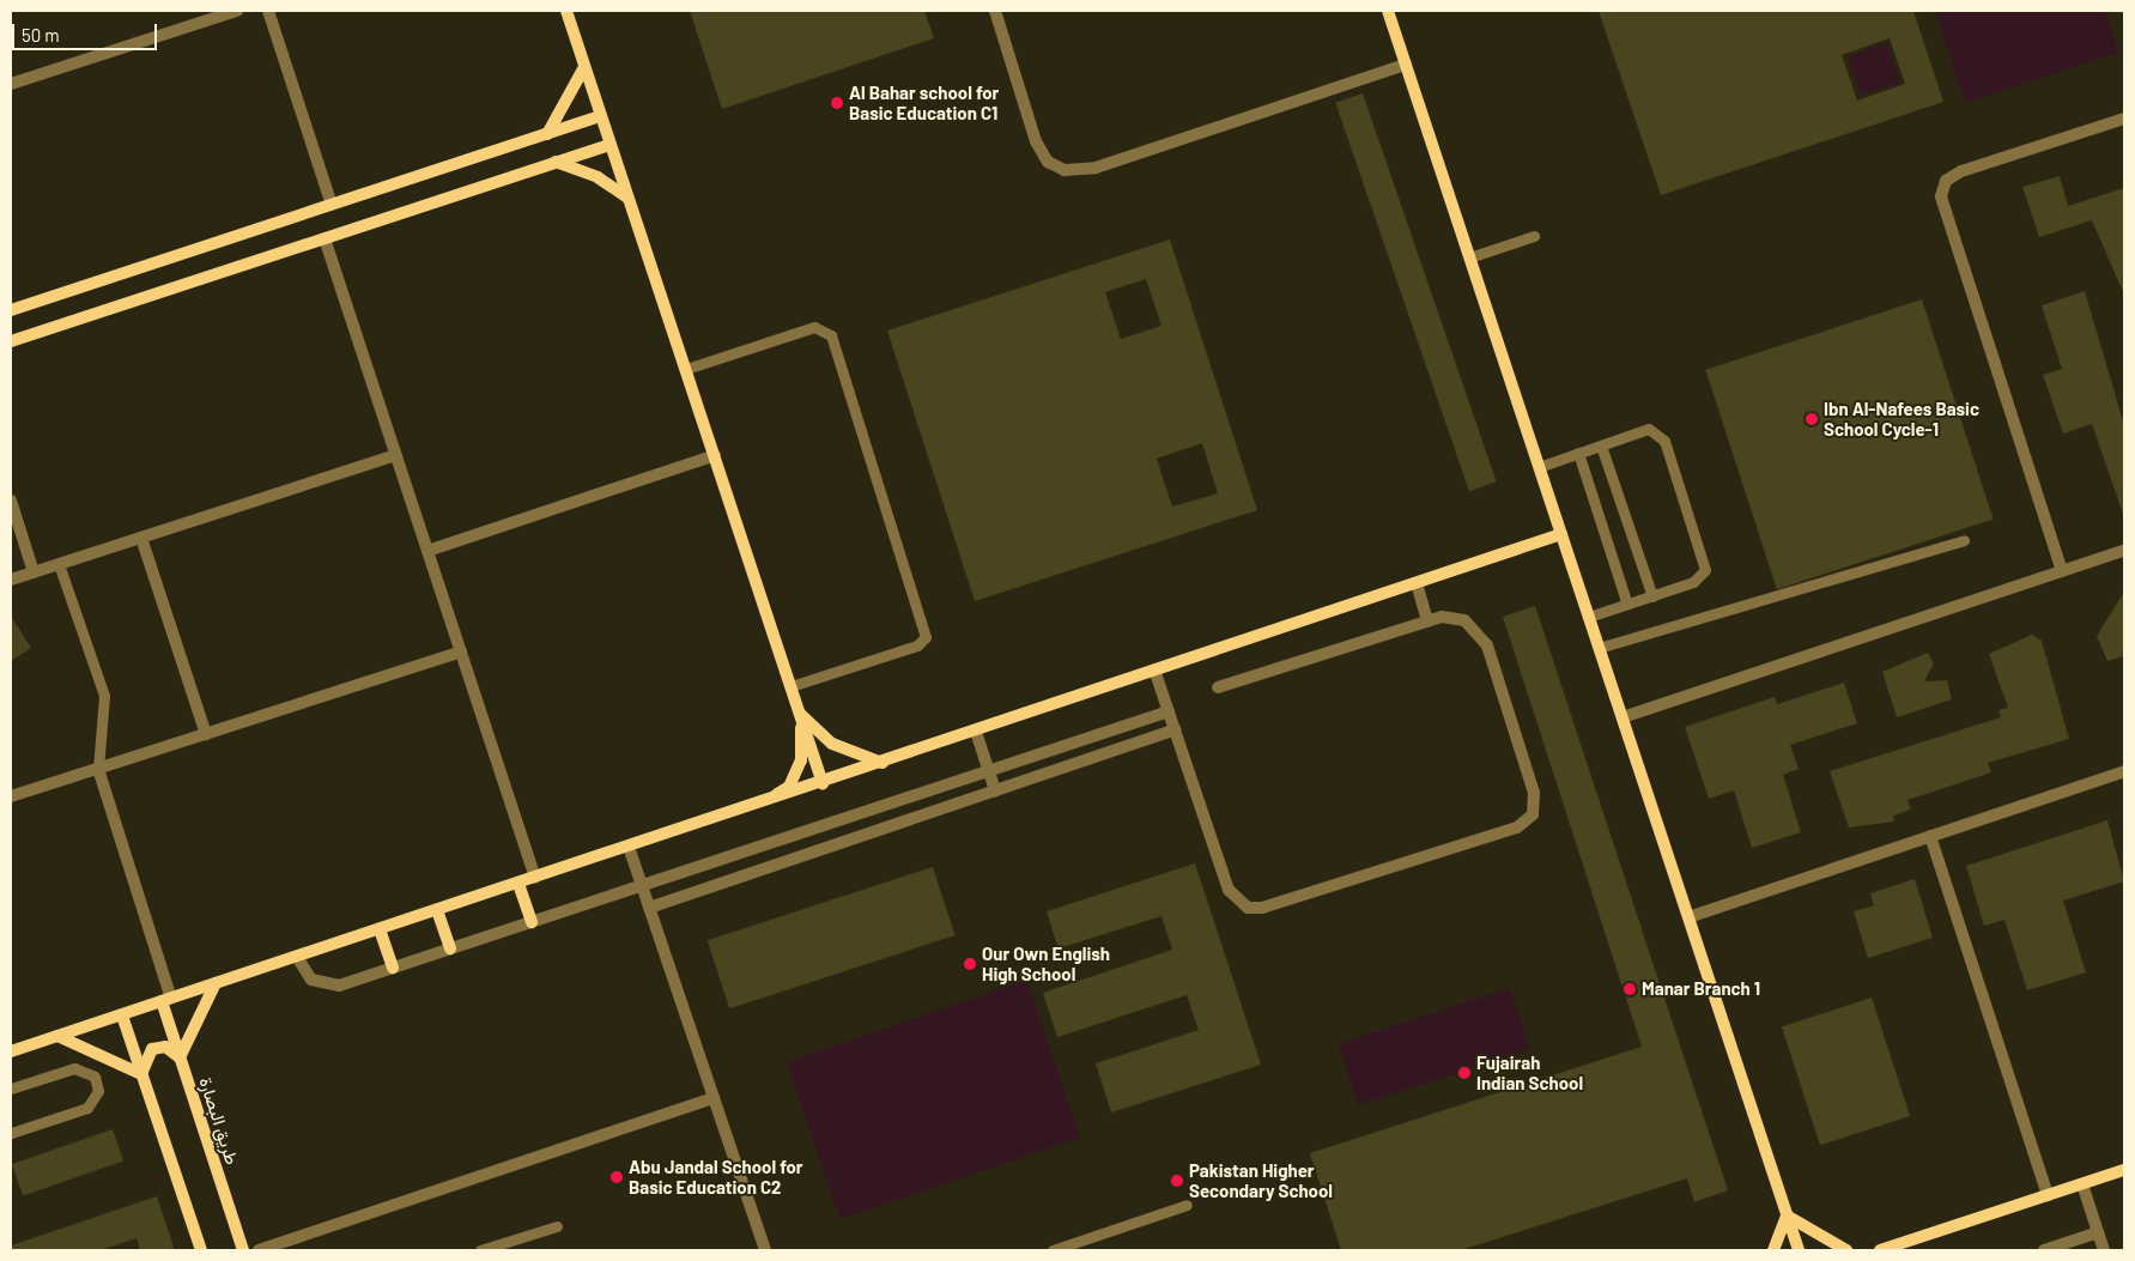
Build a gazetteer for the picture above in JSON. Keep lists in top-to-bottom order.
{
  "streets": {
    "street": ["طريق البصارة"]
  },
  "places": [
    "Al Bahar school for Basic Education C1",
    "Ibn Al-Nafees Basic School Cycle-1",
    "Our Own English High School",
    "Manar Branch 1",
    "Fujairah Indian School",
    "Abu Jandal School for Basic Education C2",
    "Pakistan Higher Secondary School"
  ],
  "scale_bar": "50 m"
}
